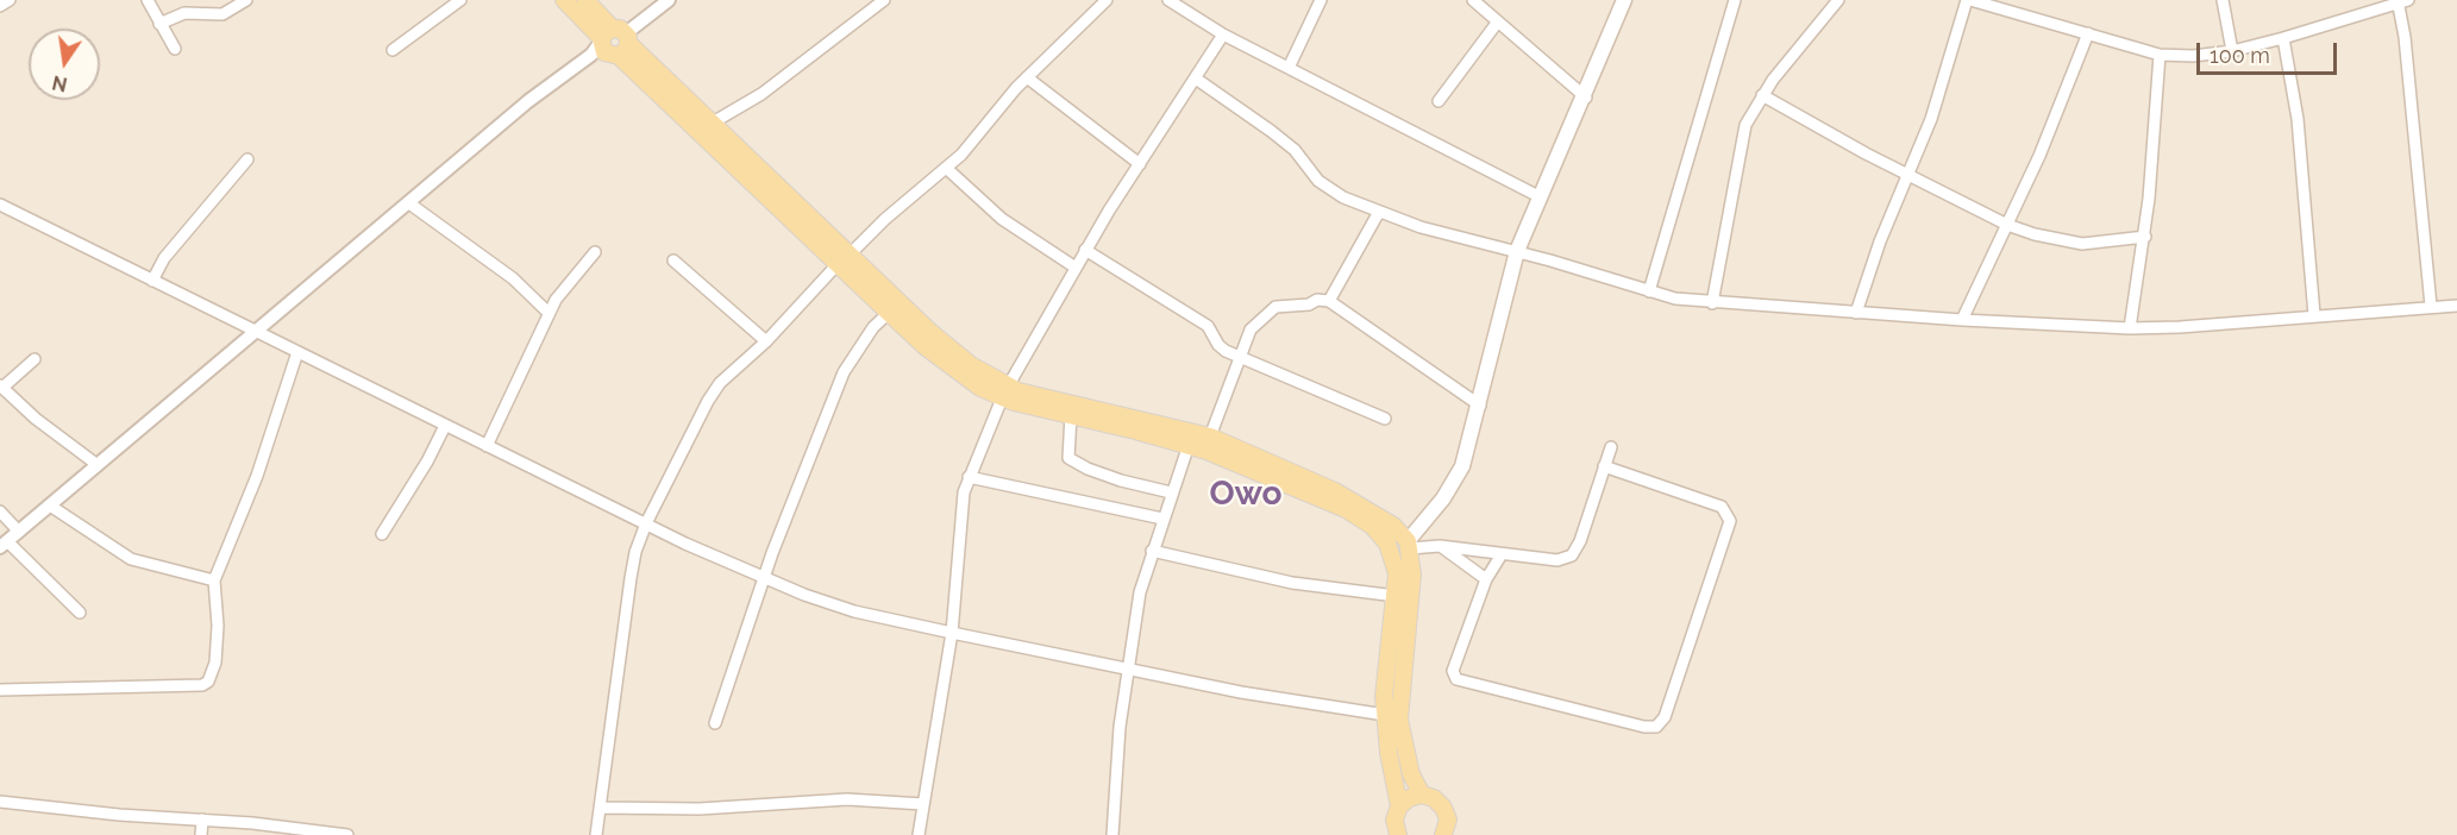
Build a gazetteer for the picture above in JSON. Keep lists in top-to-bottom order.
{
  "districts": ["Owo"],
  "scale_bar": "100 m",
  "north": "bottom"
}
